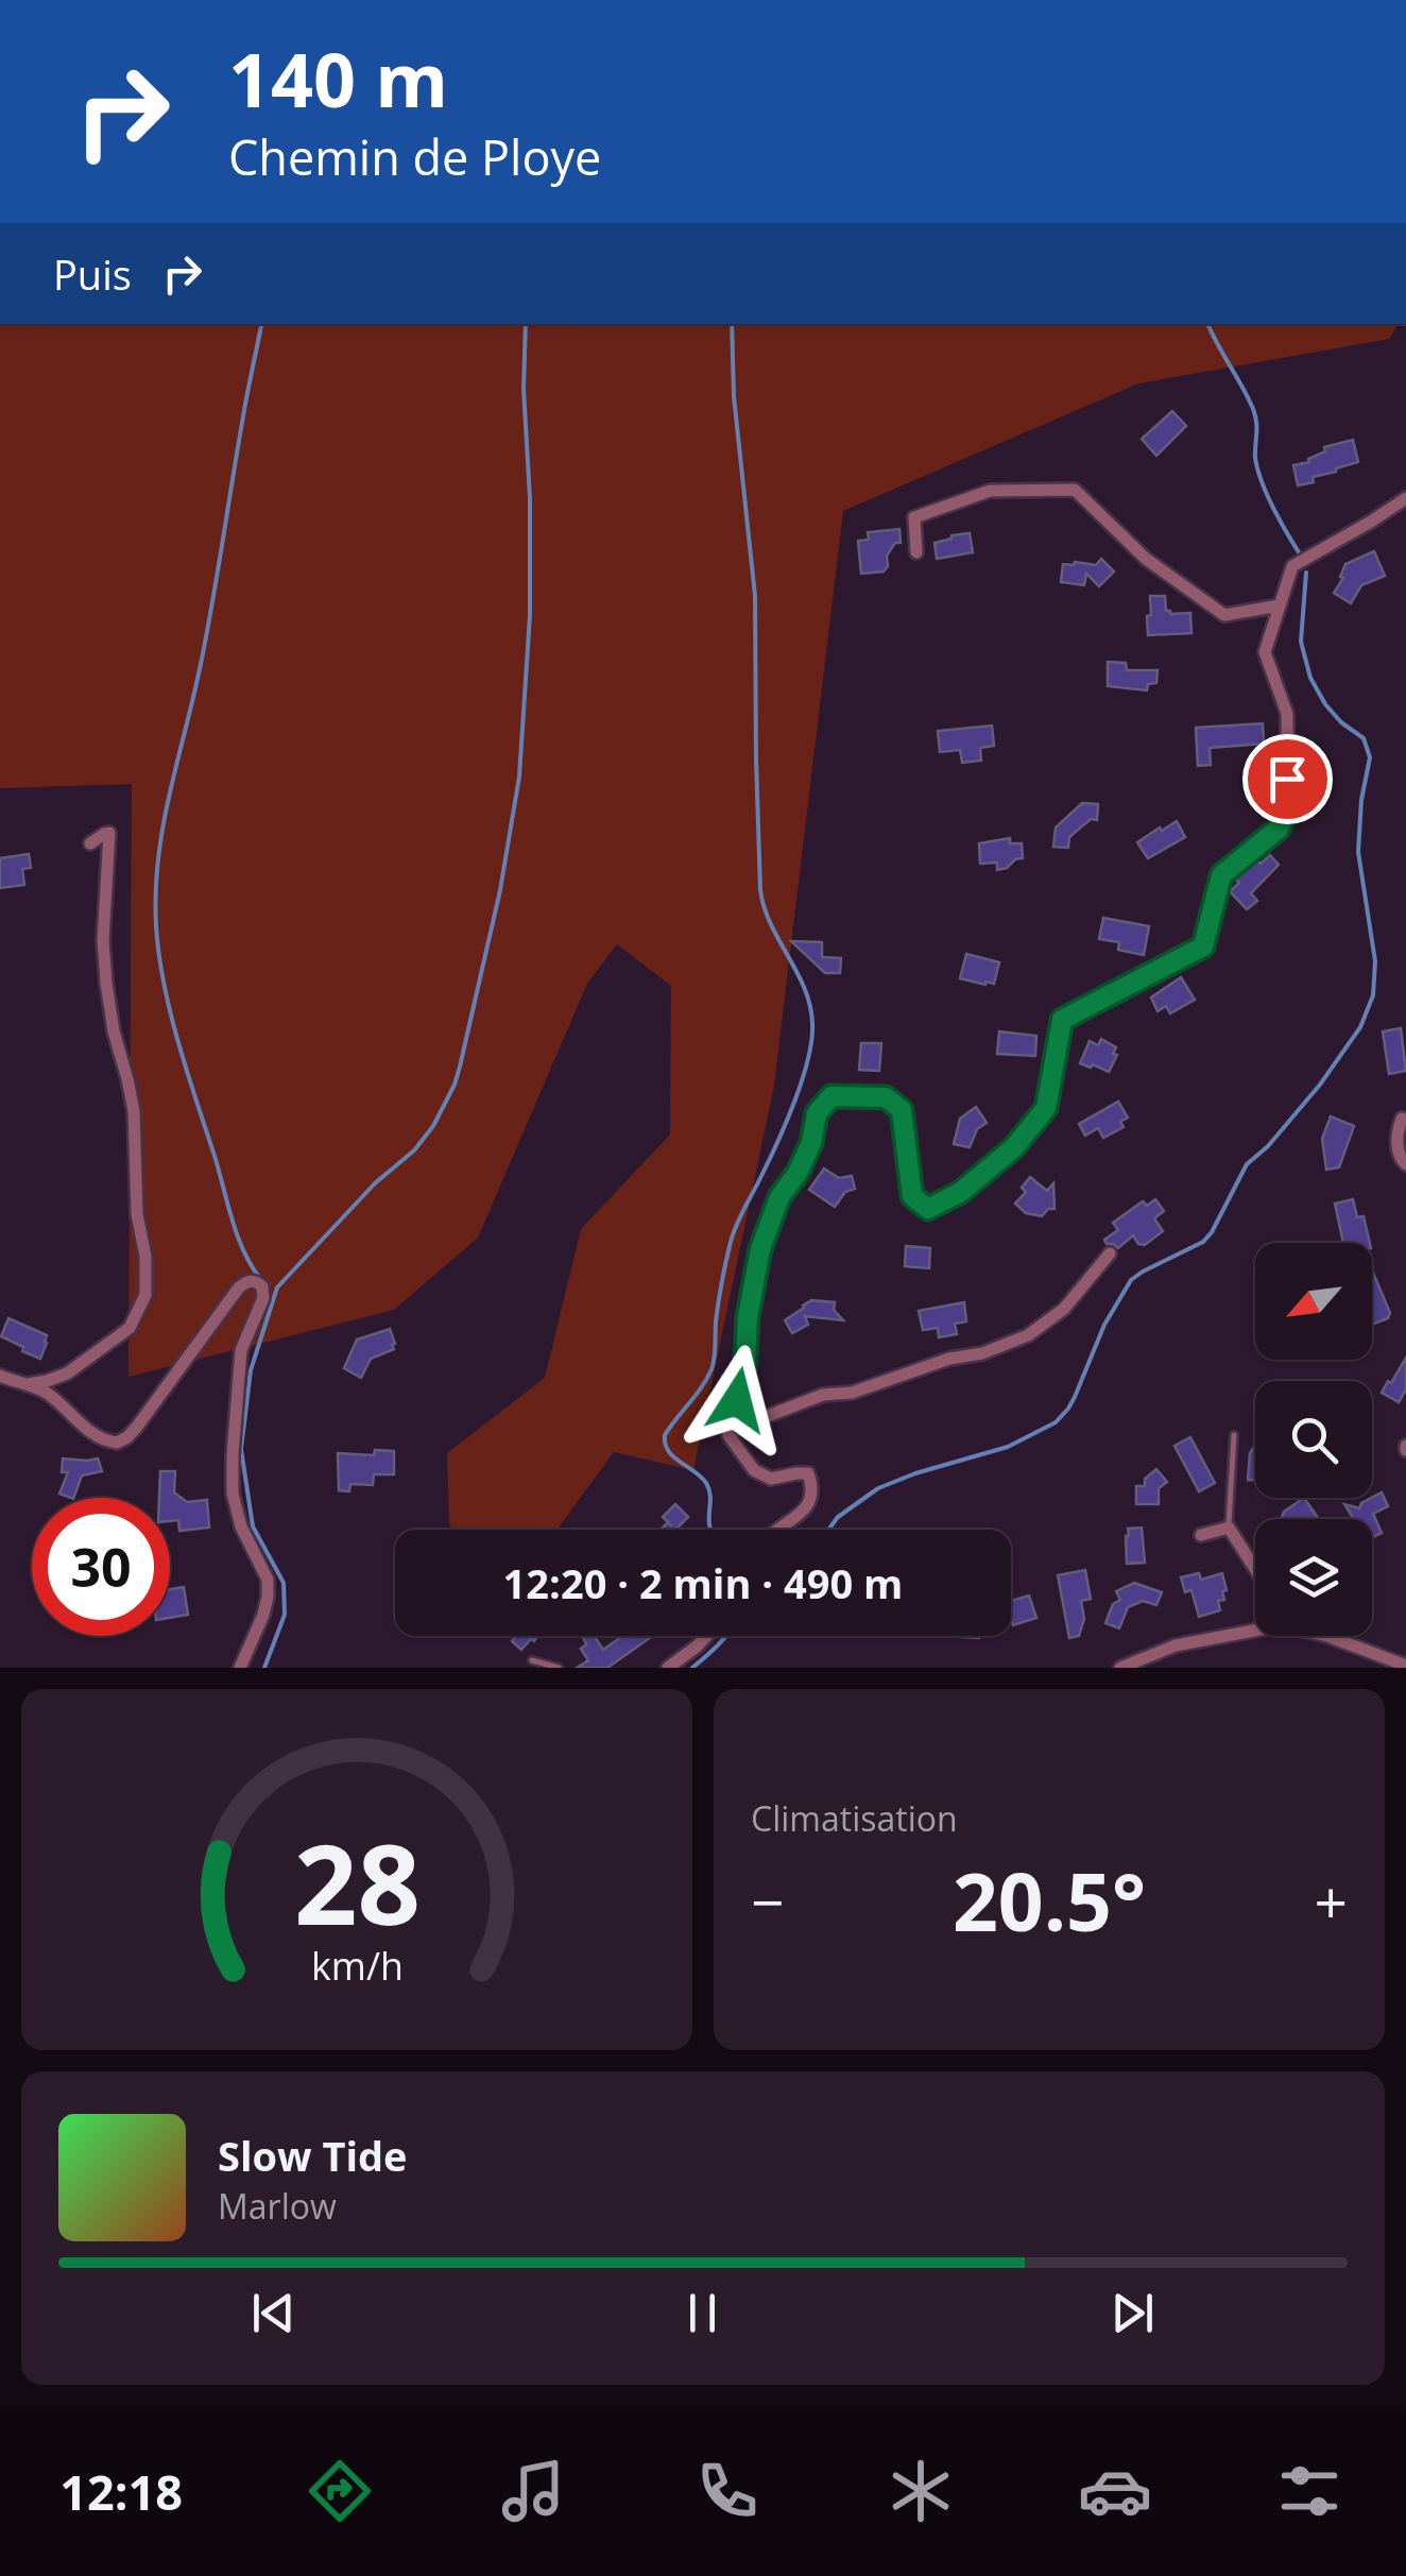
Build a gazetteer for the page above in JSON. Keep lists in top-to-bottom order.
{
  "north": "bottom left",
  "page": {
    "turn": ["140 m", "Chemin de Ploye"],
    "then": "Puis",
    "limit": "30",
    "trip": "12:20 · 2 min · 490 m",
    "tile": "Climatisation",
    "heat": ["−", "20.5°", "+"],
    "song": ["Slow Tide", "Marlow"],
    "tabs": "12:18",
    "gauge": ["28", "km/h"]
  }
}
